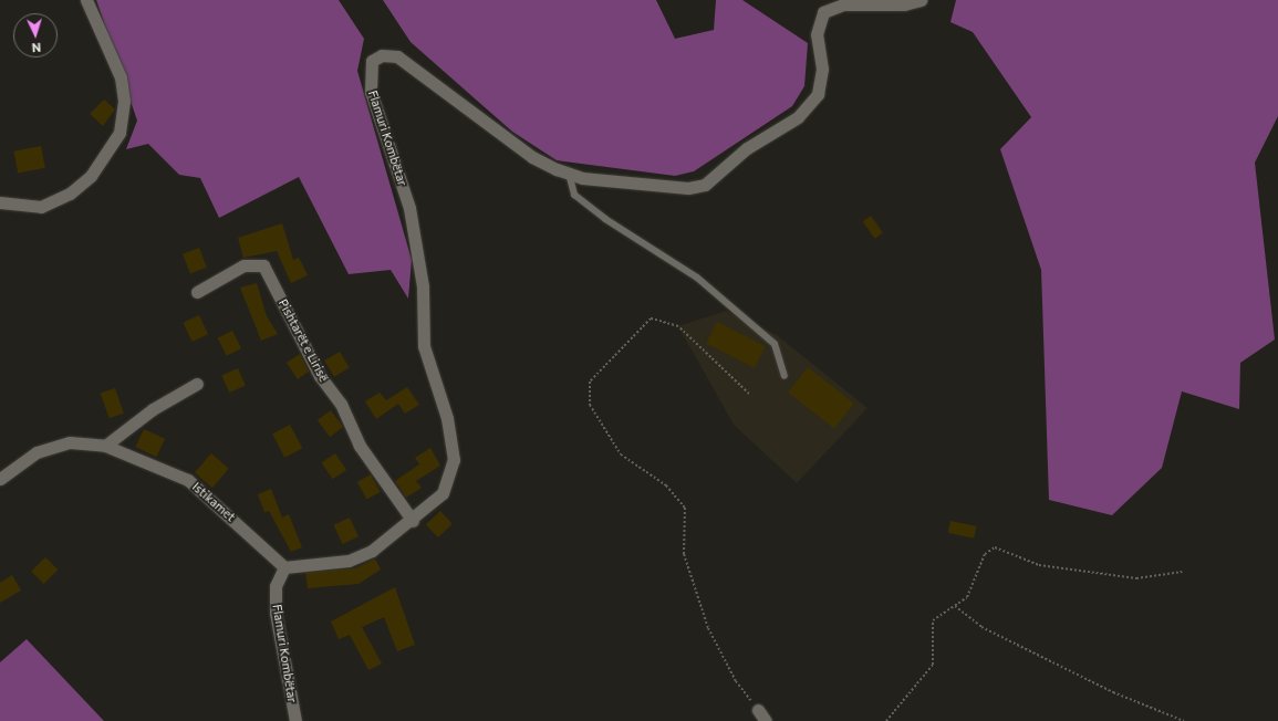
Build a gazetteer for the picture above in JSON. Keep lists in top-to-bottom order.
{
  "streets": {
    "street": ["Flamuri Kombëtar", "Pishtarët e Lirisë", "Istikamet"]
  },
  "crossings": [
    ["Flamuri Kombëtar", "Pishtarët e Lirisë"],
    ["Flamuri Kombëtar", "Istikamet"]
  ],
  "north": "bottom"
}
